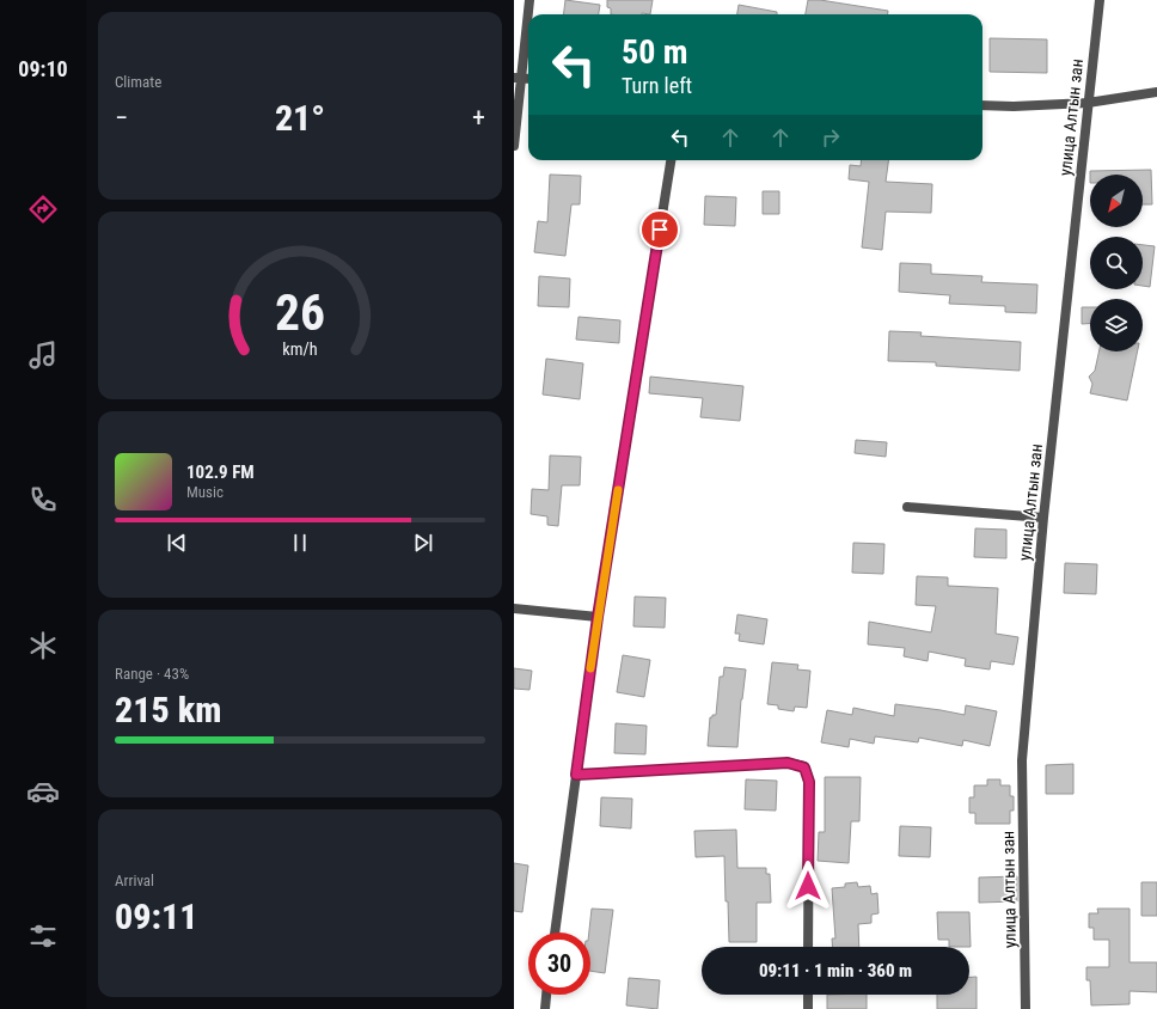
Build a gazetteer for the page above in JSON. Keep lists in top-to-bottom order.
{
  "streets": {
    "street": ["улица Алтын зан"]
  },
  "north": "bottom left",
  "page": {
    "tabs": "09:10",
    "tile": [
      "Climate",
      ["Range · 43%", "215 km"],
      ["Arrival", "09:11"]
    ],
    "turn": ["50 m", "Turn left"],
    "heat": ["−", "21°", "+"],
    "song": ["102.9 FM", "Music"],
    "limit": "30",
    "trip": "09:11 · 1 min · 360 m",
    "gauge": ["26", "km/h"]
  }
}
